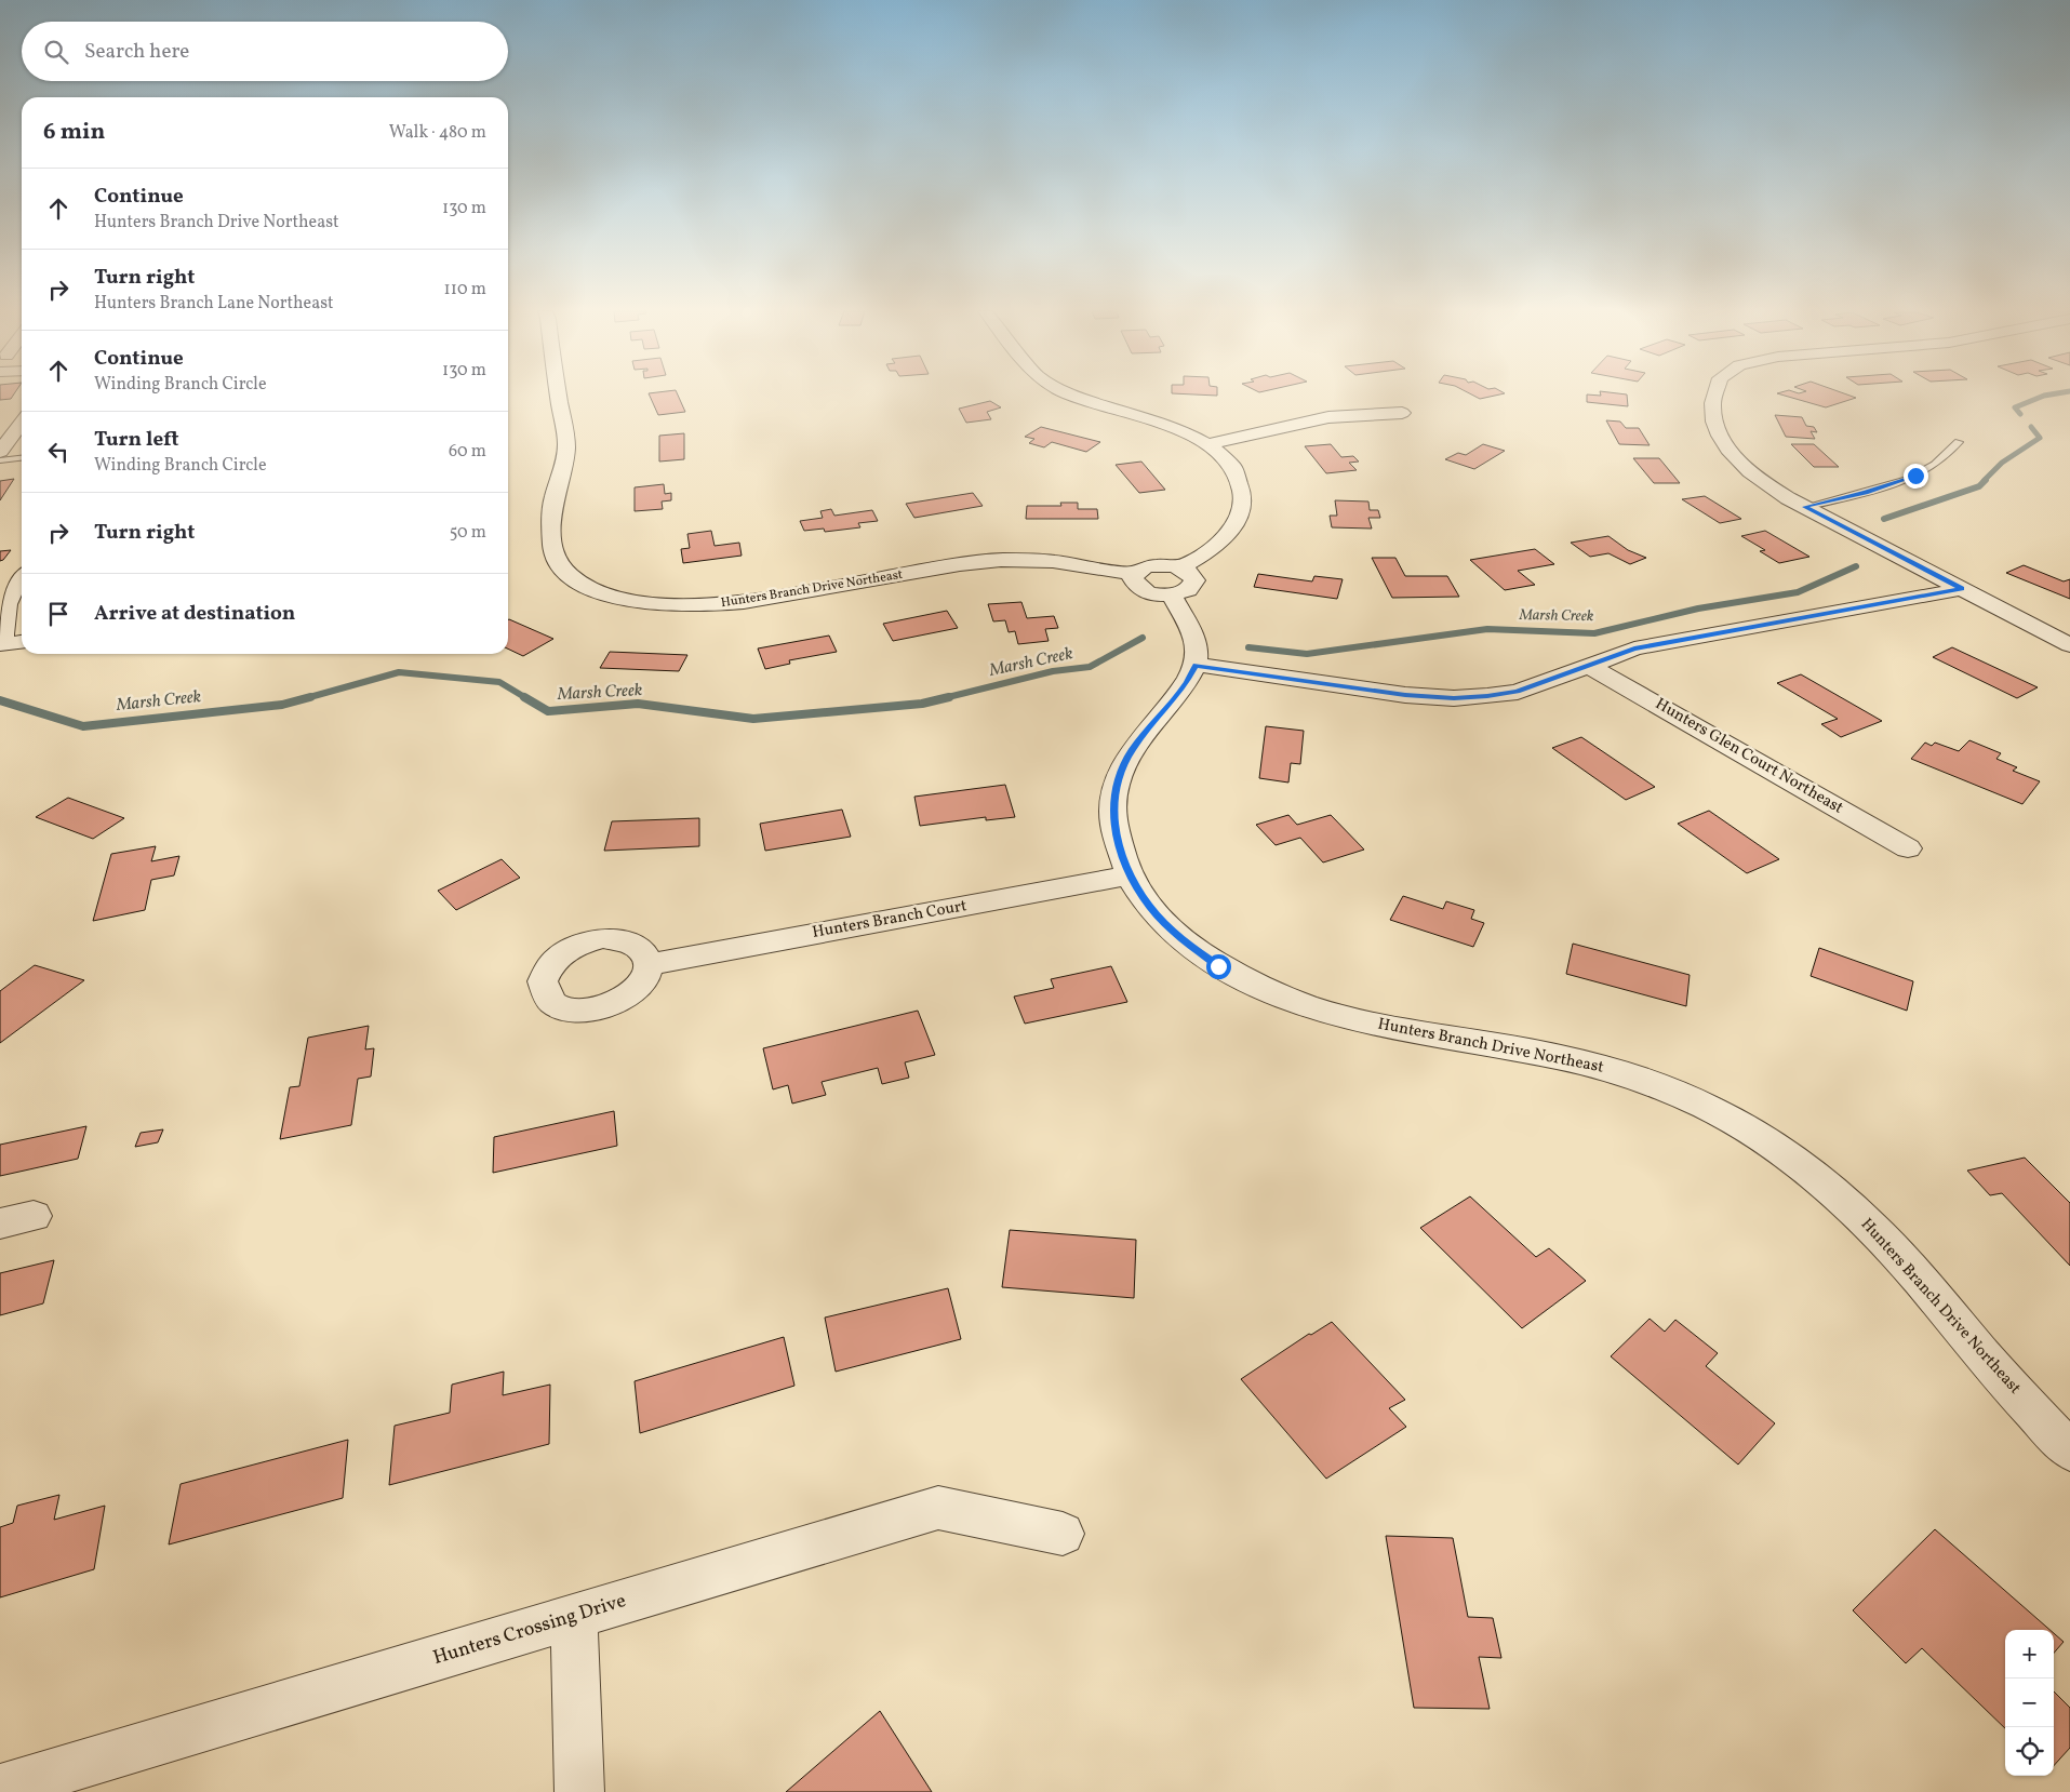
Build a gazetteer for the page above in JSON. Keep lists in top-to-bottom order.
{
  "streets": {
    "street": [
      "Hunters Branch Drive Northeast",
      "Hunters Glen Court Northeast",
      "Hunters Branch Court",
      "Hunters Crossing Drive"
    ]
  },
  "crossings": [
    ["Hunters Branch Drive Northeast", "Hunters Branch Court"]
  ],
  "water": ["Marsh Creek"],
  "page": {
    "search": "Search here",
    "heading": ["6 min", "Walk · 480 m"],
    "list": [
      ["Continue", "Hunters Branch Drive Northeast", "130 m"],
      ["Turn right", "Hunters Branch Lane Northeast", "110 m"],
      ["Continue", "Winding Branch Circle", "130 m"],
      ["Turn left", "Winding Branch Circle", "60 m"],
      ["Turn right", "50 m"],
      "Arrive at destination"
    ],
    "map_buttons": ["+", "−"]
  }
}
